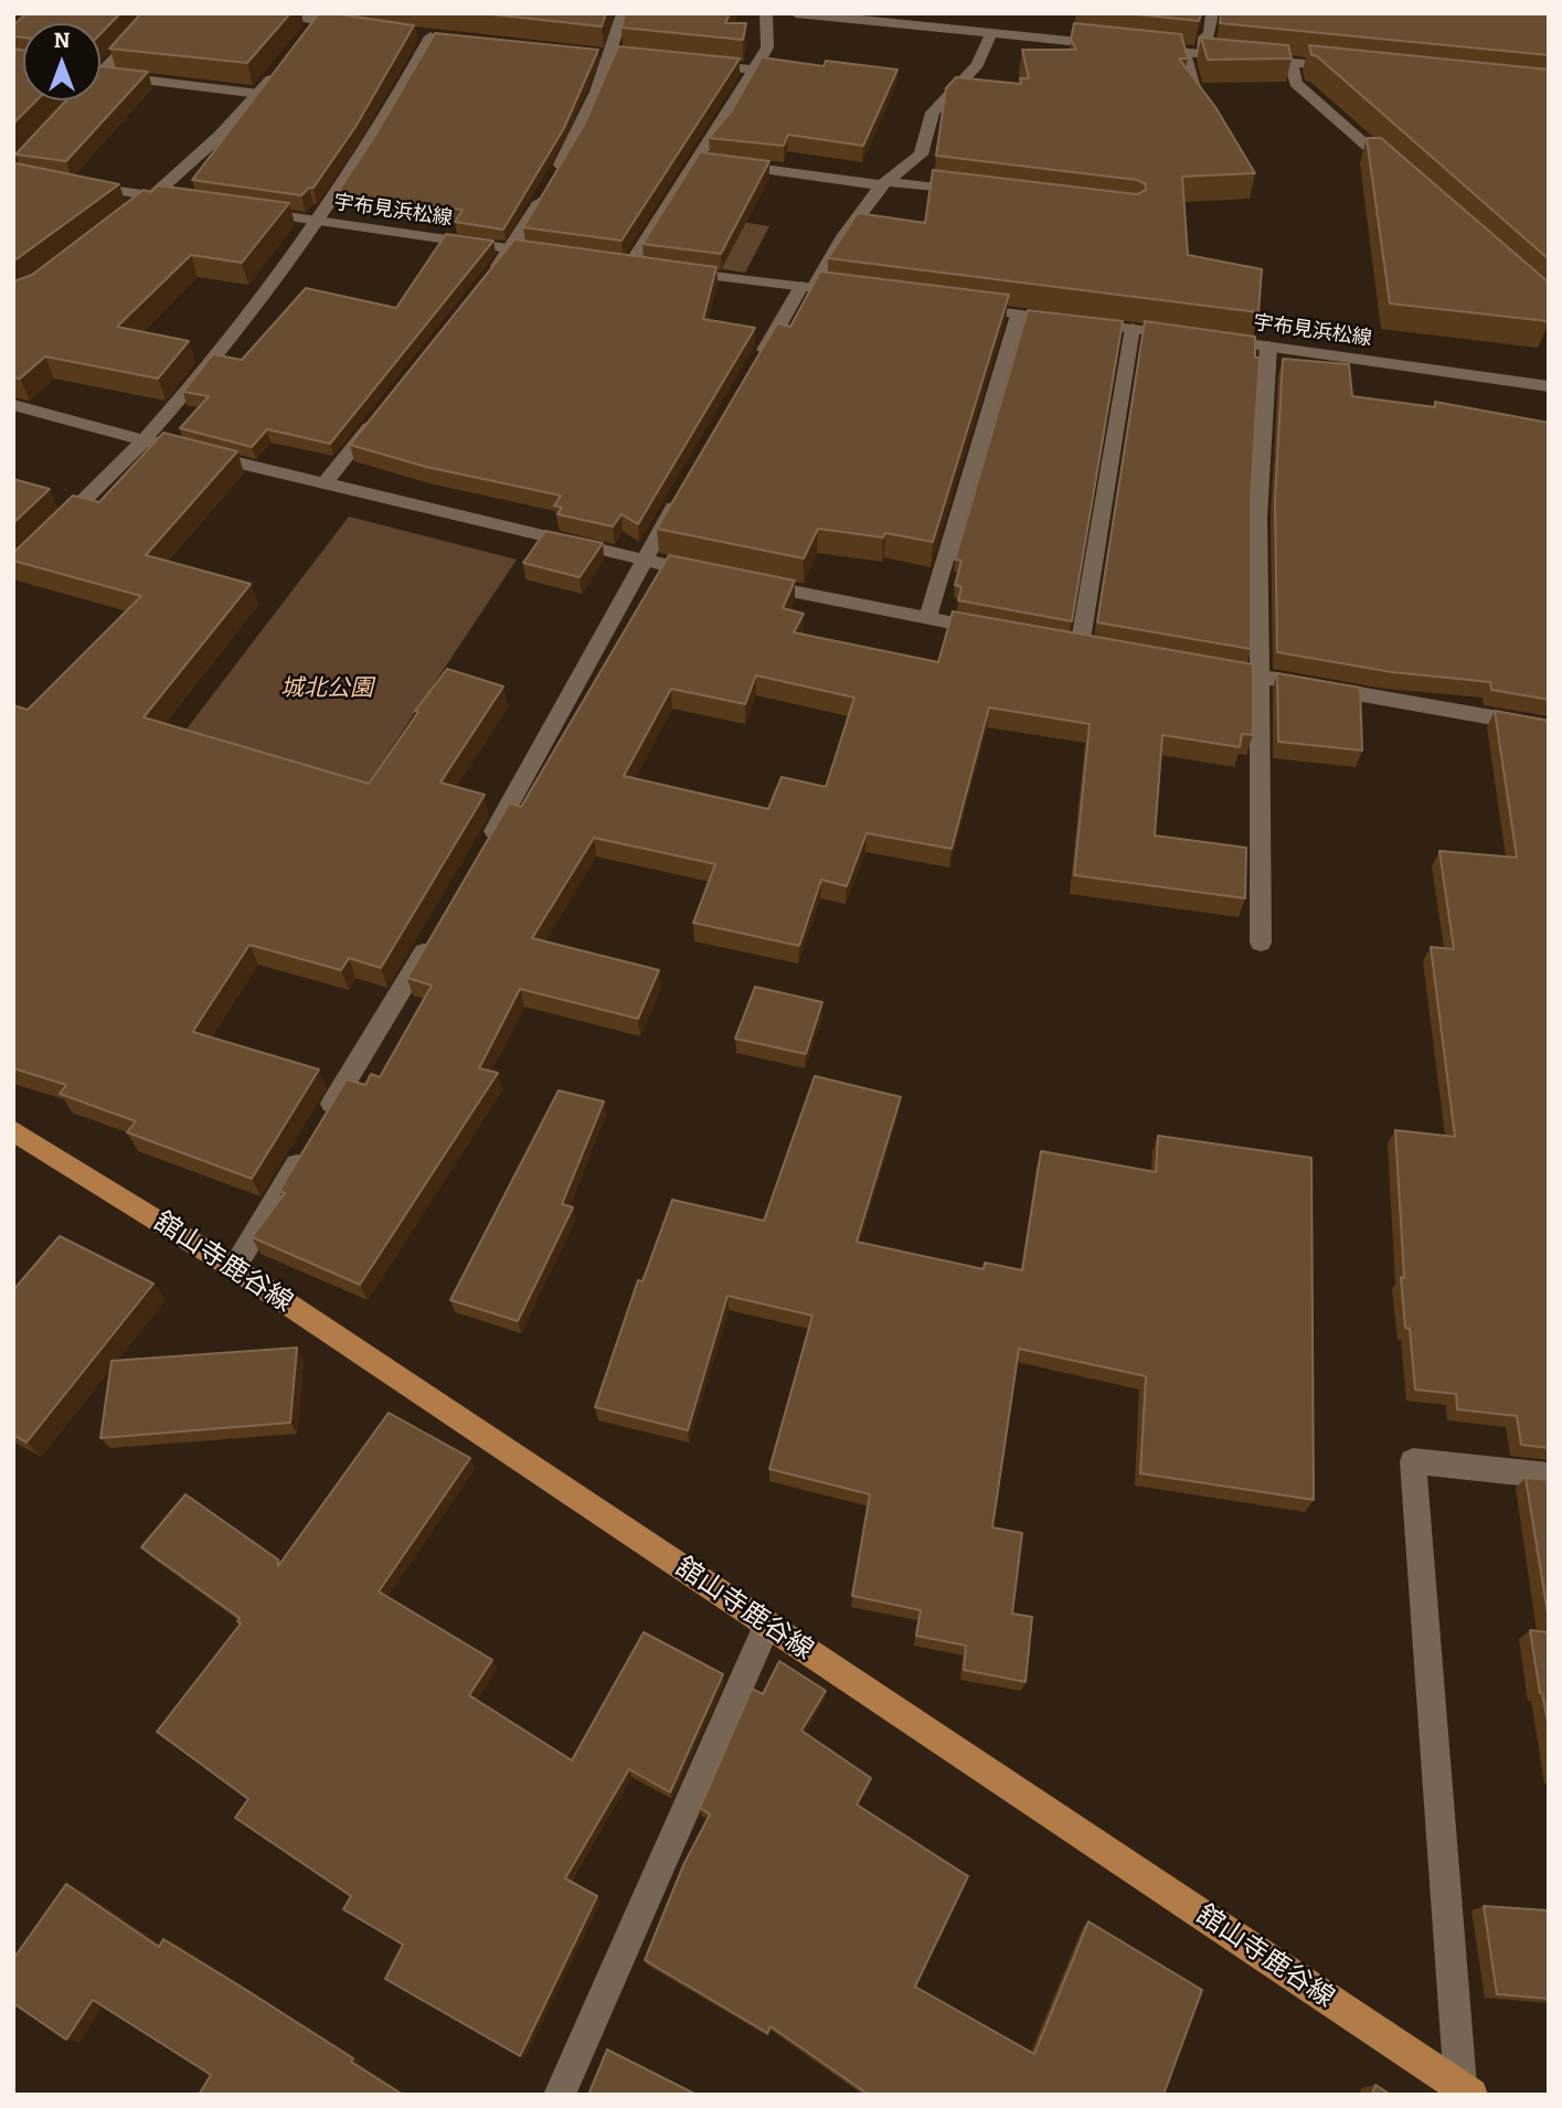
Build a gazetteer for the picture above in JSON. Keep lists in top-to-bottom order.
{
  "streets": {
    "main road": ["舘山寺鹿谷線"],
    "street": ["宇布見浜松線"]
  },
  "parks": ["城北公園"],
  "north": "top"
}
